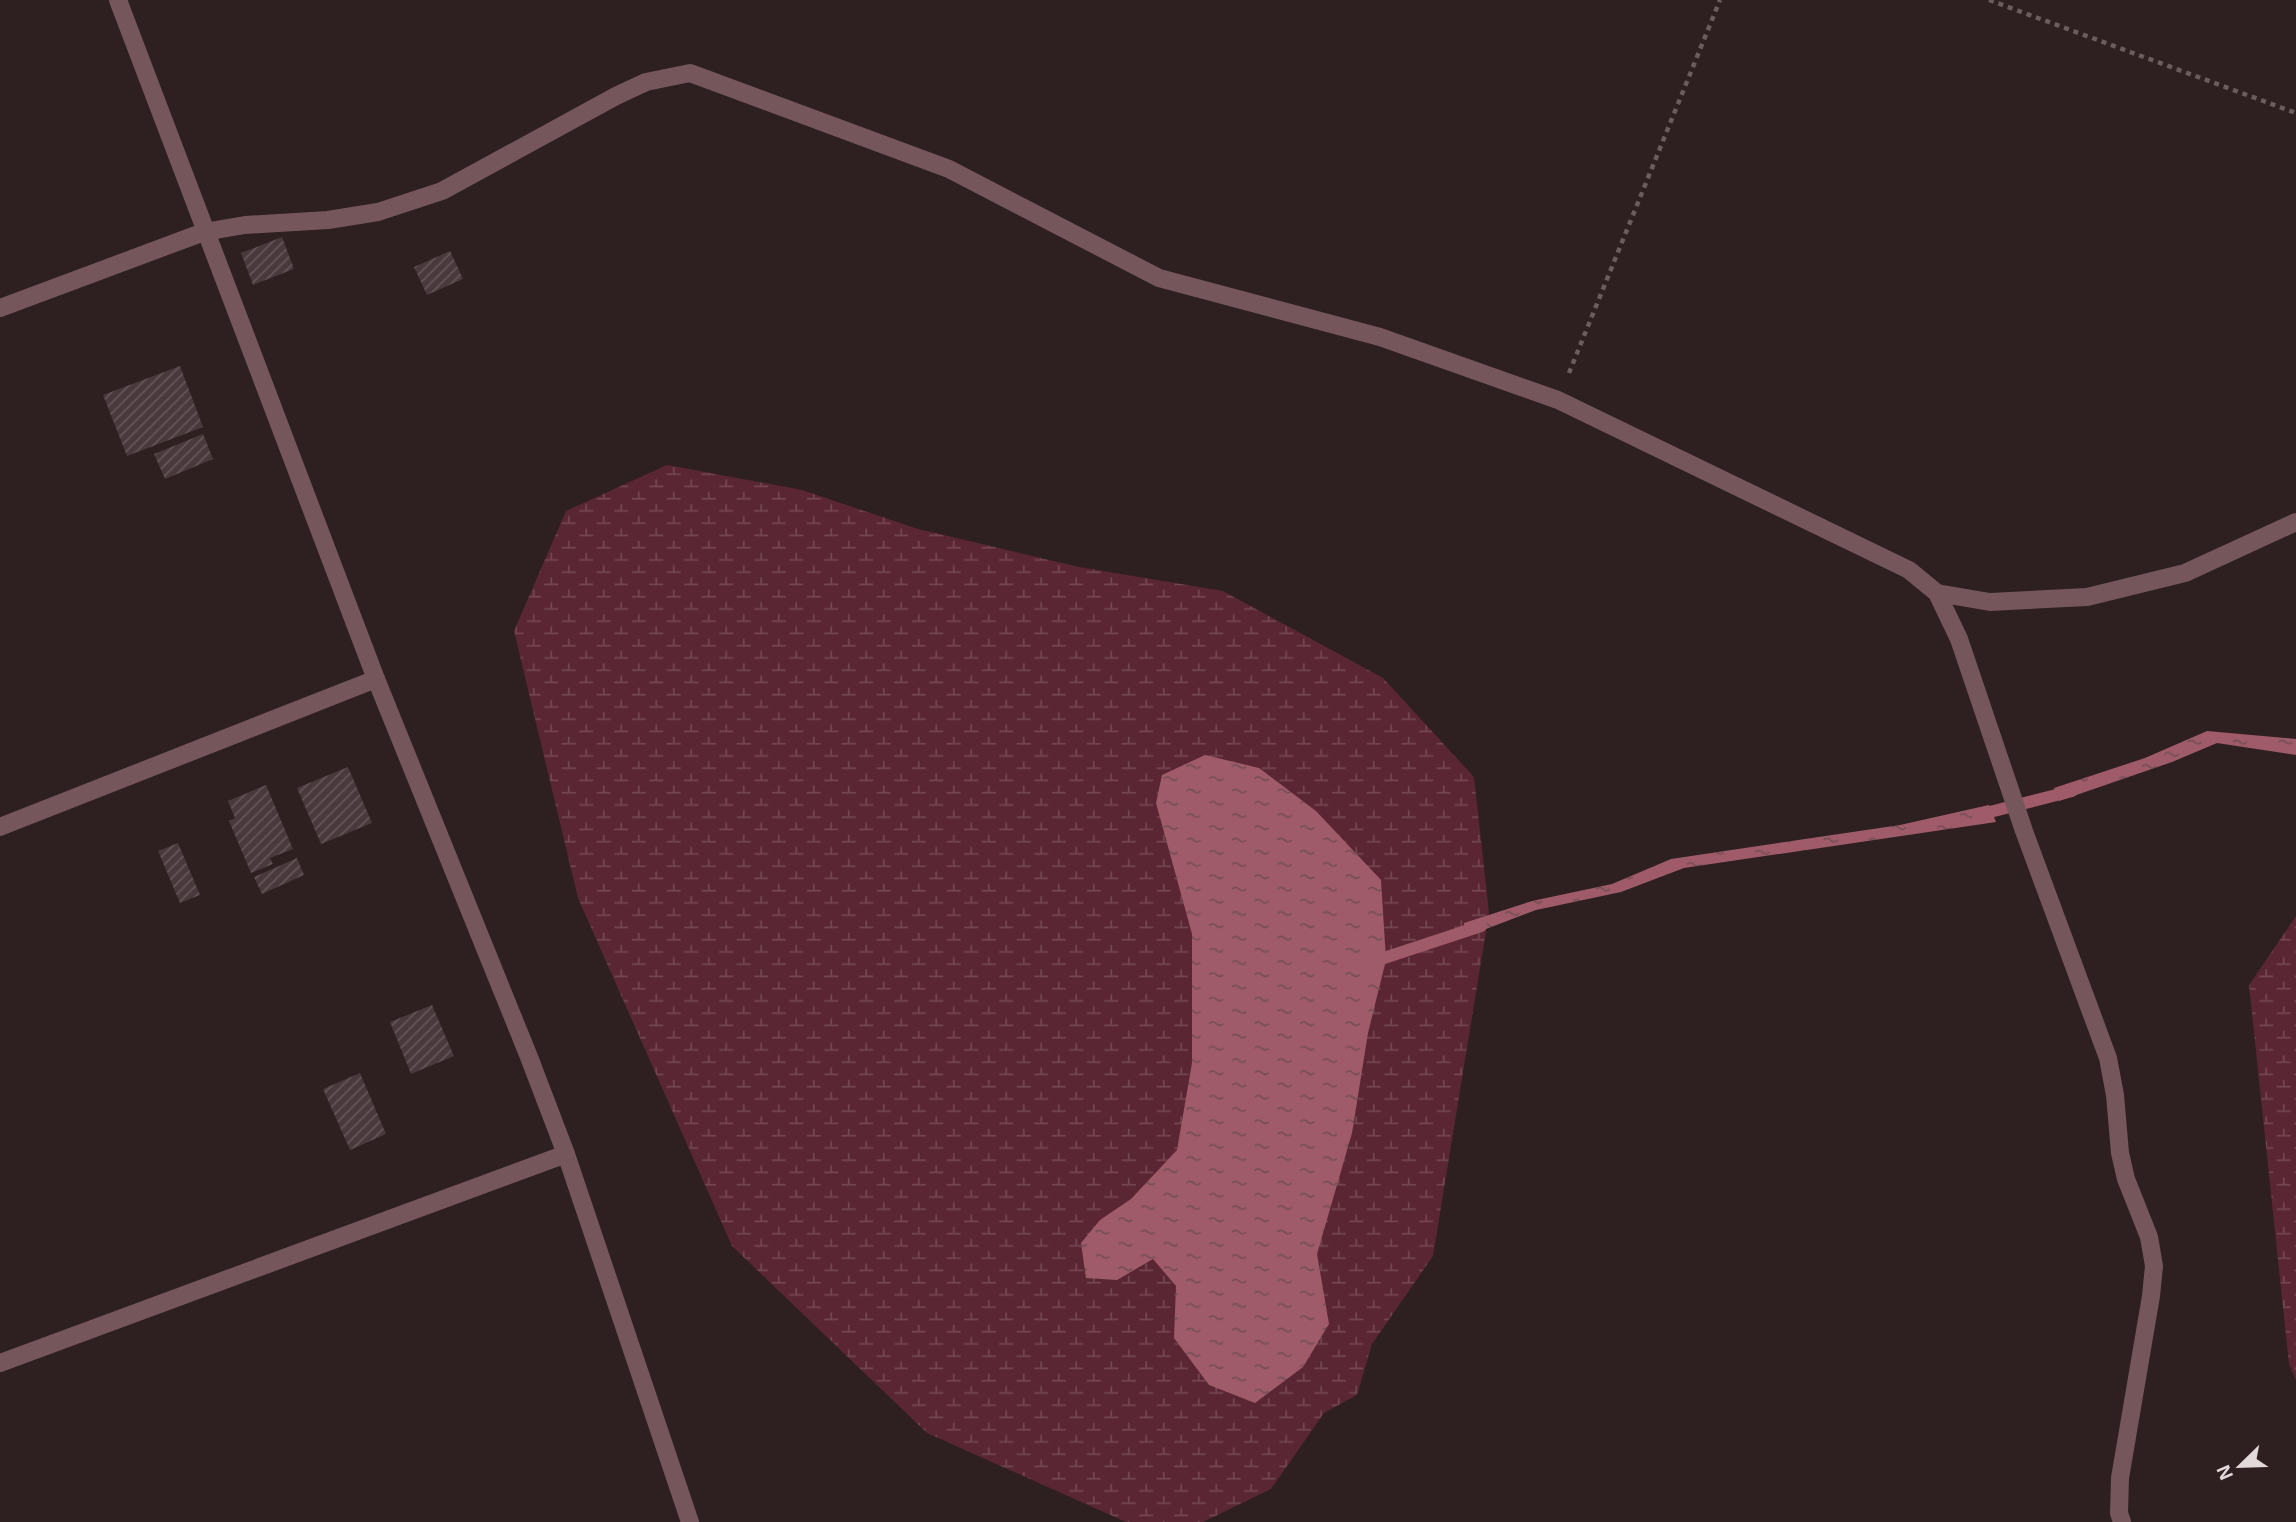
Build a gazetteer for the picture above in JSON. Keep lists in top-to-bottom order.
{
  "north": "bottom left"
}
